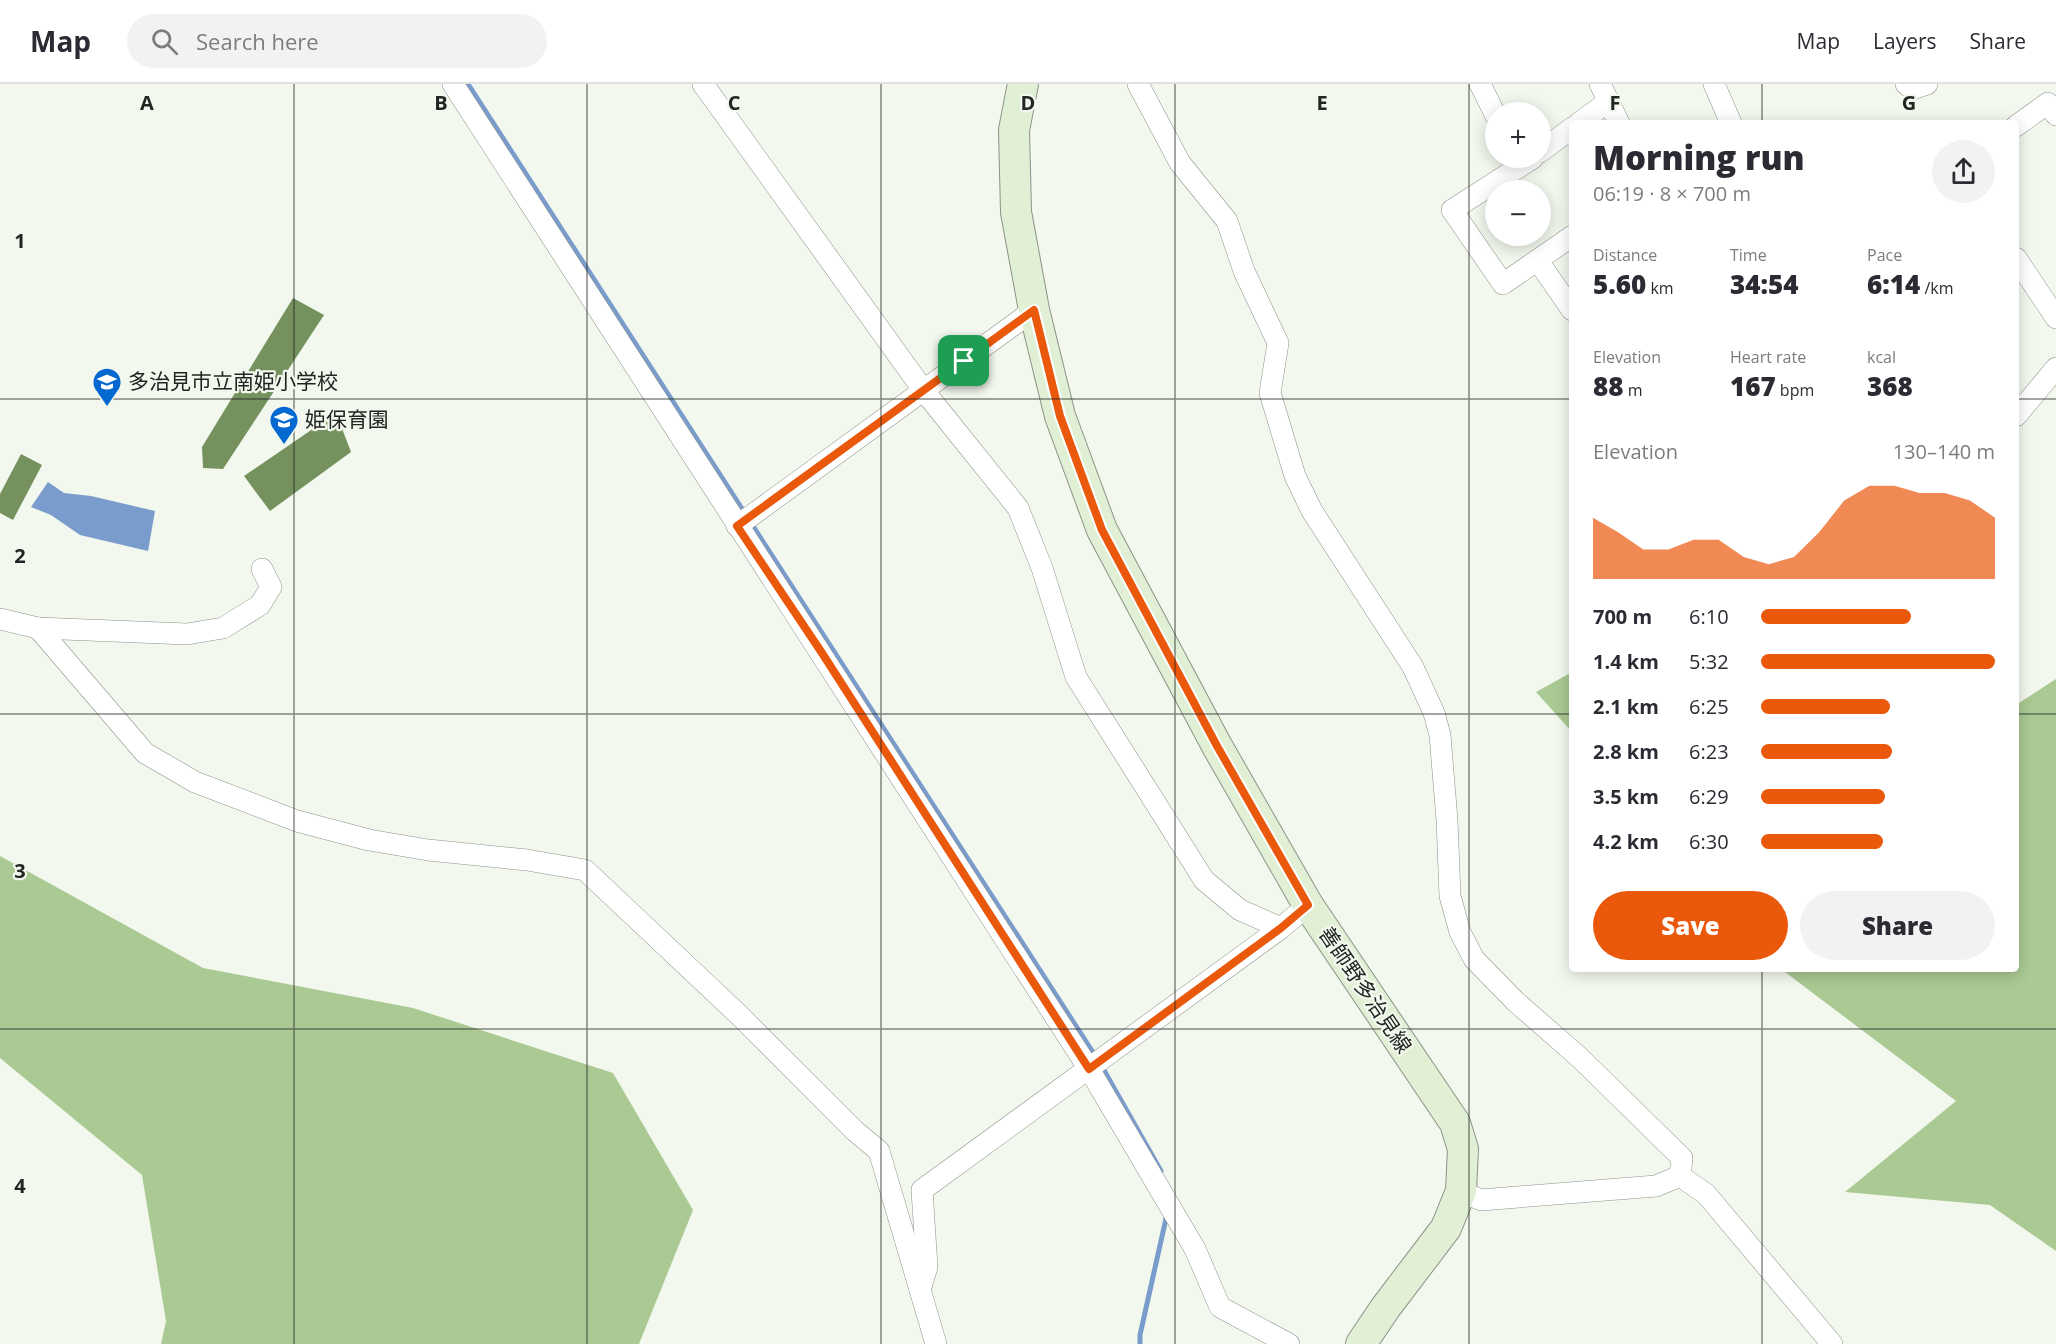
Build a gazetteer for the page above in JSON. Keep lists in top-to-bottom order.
{
  "streets": {
    "main road": ["善師野多治見線"]
  },
  "places": {
    "school or university": ["多治見市立南姫小学校", "姫保育園"]
  },
  "page": {
    "header": "Map",
    "search": "Search here",
    "nav": ["Map", "Layers", "Share"],
    "map_buttons": ["+", "−"],
    "heading": ["Morning run", "06:19 · 8 × 700 m"],
    "stats": [
      ["Distance", "5.60 km"],
      ["Time", "34:54"],
      ["Pace", "6:14 /km"],
      ["Elevation", "88 m"],
      ["Heart rate", "167 bpm"],
      ["kcal", "368"]
    ],
    "chart": ["Elevation", "130–140 m"],
    "list": [
      {
        "name": "700 m",
        "note": "6:10"
      },
      {
        "name": "1.4 km",
        "note": "5:32"
      },
      {
        "name": "2.1 km",
        "note": "6:25"
      },
      {
        "name": "2.8 km",
        "note": "6:23"
      },
      {
        "name": "3.5 km",
        "note": "6:29"
      },
      {
        "name": "4.2 km",
        "note": "6:30"
      }
    ],
    "buttons": ["Save", "Share"]
  },
  "grid": {
    "columns": [
      "A",
      "B",
      "C",
      "D",
      "E",
      "F",
      "G"
    ],
    "rows": [
      "1",
      "2",
      "3",
      "4"
    ]
  }
}
